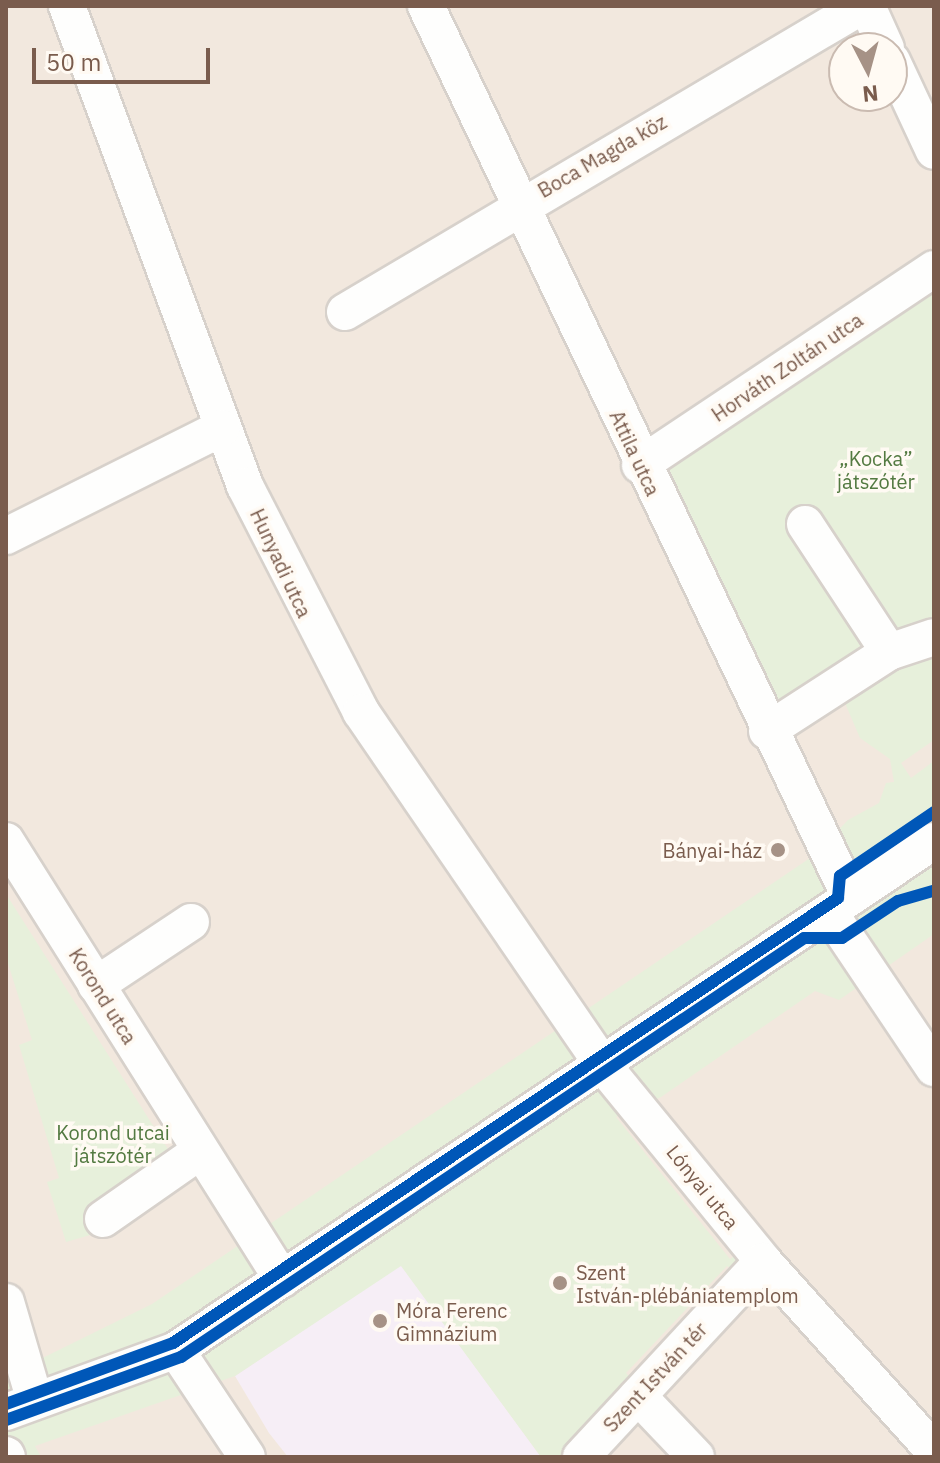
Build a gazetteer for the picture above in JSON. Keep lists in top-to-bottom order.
{
  "streets": {
    "street": [
      "Boca Magda köz",
      "Horváth Zoltán utca",
      "Attila utca",
      "Hunyadi utca",
      "Korond utca",
      "Lónyai utca",
      "Szent István tér"
    ]
  },
  "crossings": [
    ["Boca Magda köz", "Attila utca"],
    ["Horváth Zoltán utca", "Attila utca"],
    ["Hunyadi utca", "Lónyai utca"],
    ["Lónyai utca", "Szent István tér"]
  ],
  "parks": ["„Kocka” játszótér", "Korond utcai játszótér"],
  "places": ["Bányai-ház", "Szent István-plébániatemplom", "Móra Ferenc Gimnázium"],
  "scale_bar": "50 m",
  "north": "bottom"
}
